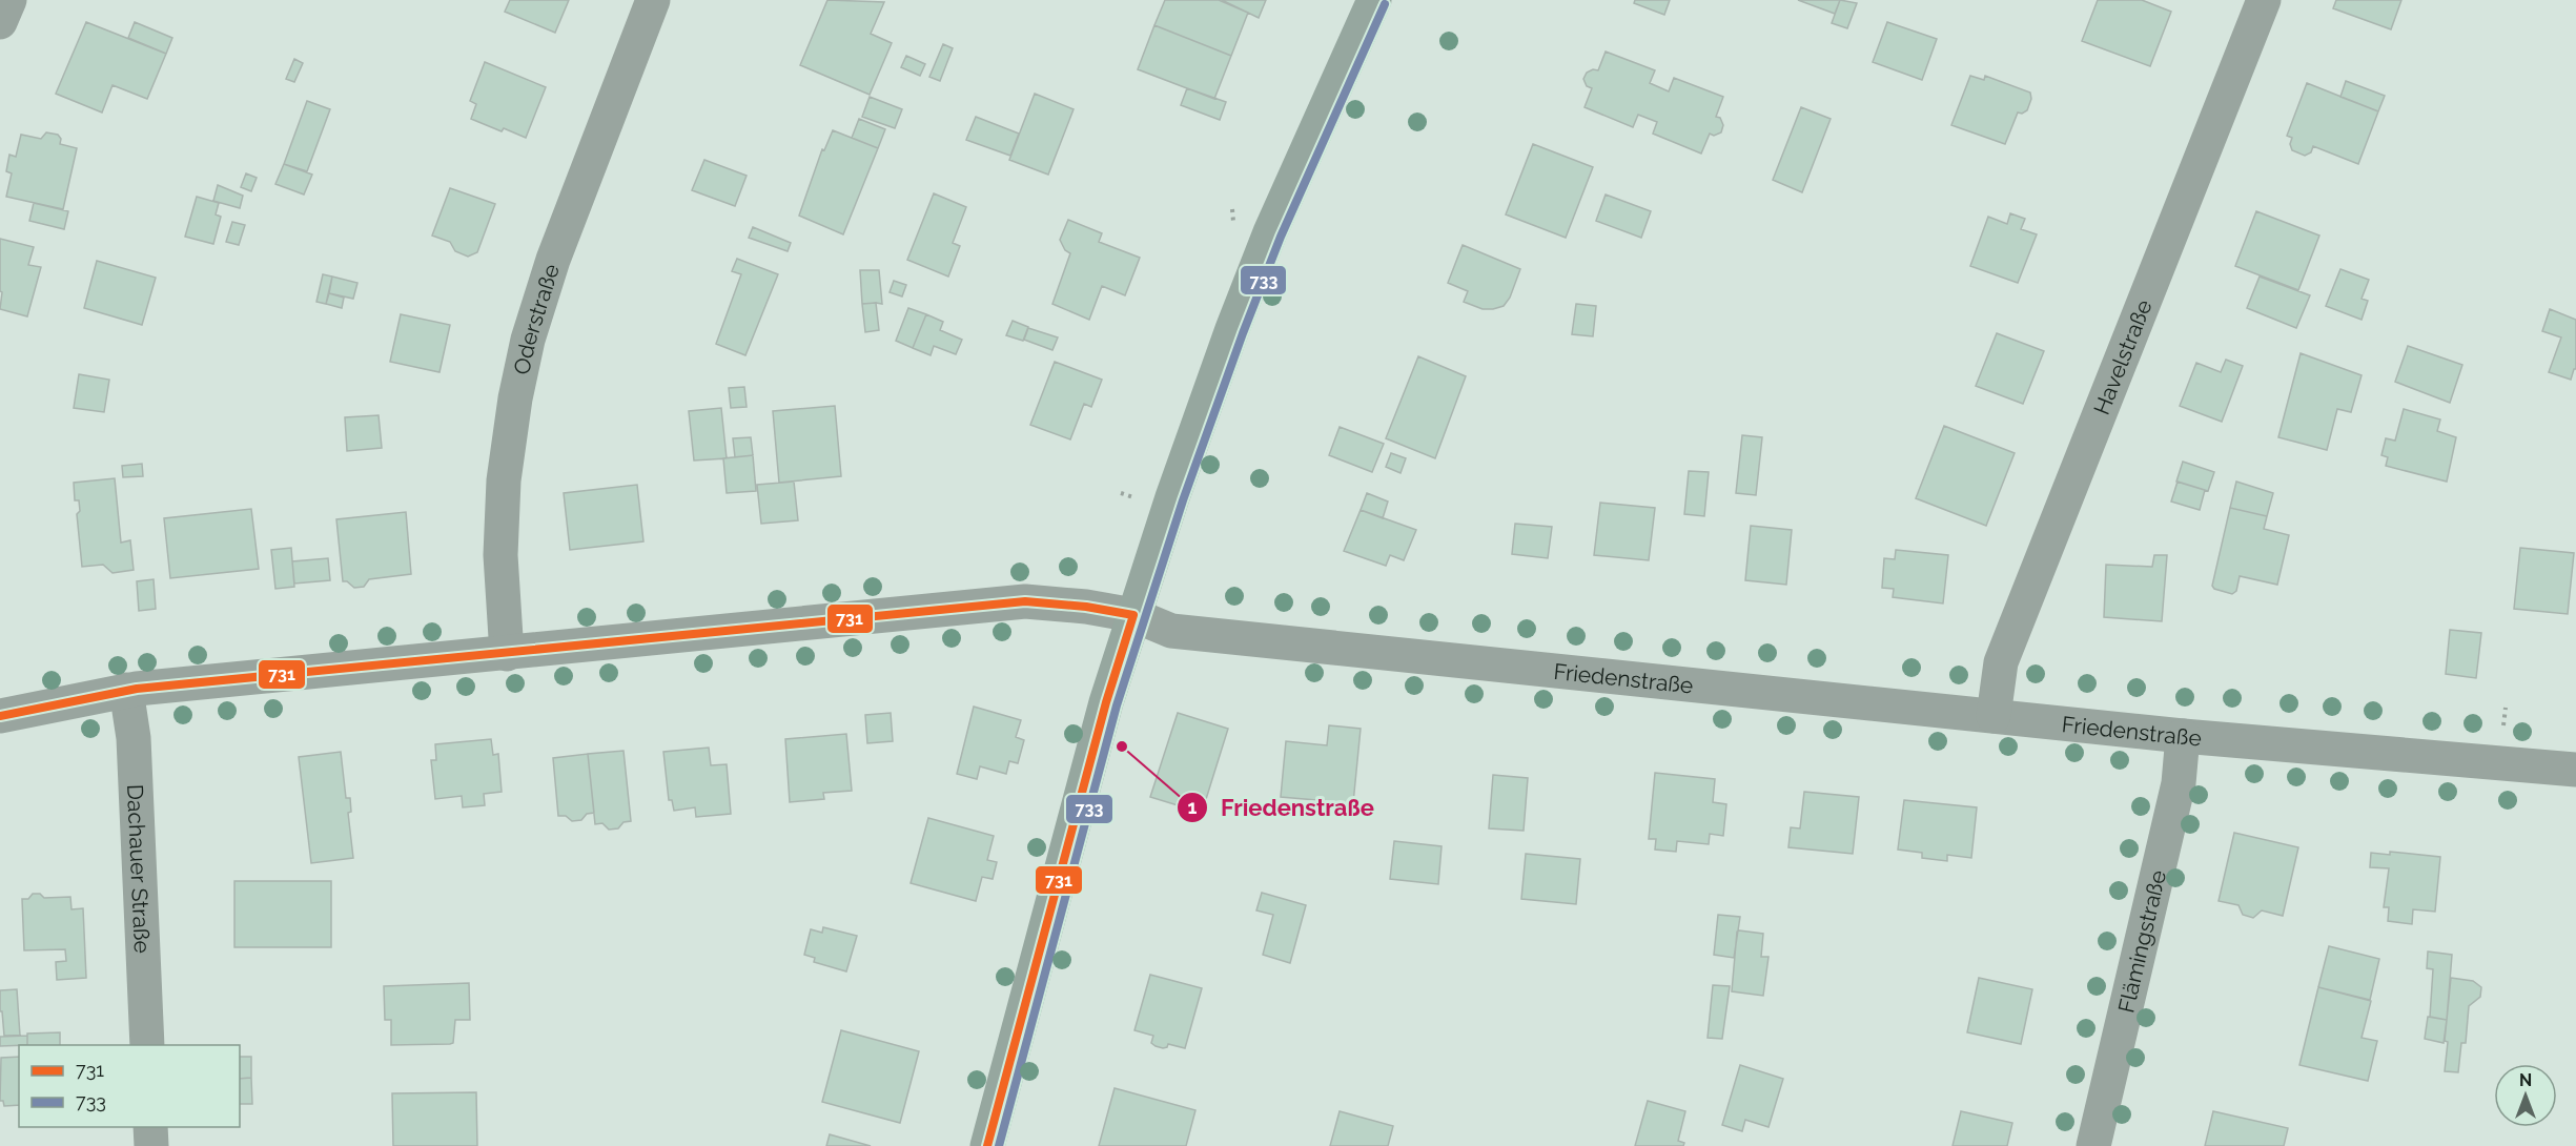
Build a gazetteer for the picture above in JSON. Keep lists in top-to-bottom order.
{
  "streets": {
    "street": [
      "Oderstraße",
      "Havelstraße",
      "Friedenstraße",
      "Dachauer Straße",
      "Flämingstraße"
    ]
  },
  "crossings": [
    ["Oderstraße", "Friedenstraße"],
    ["Havelstraße", "Friedenstraße"],
    ["Friedenstraße", "Dachauer Straße"],
    ["Friedenstraße", "Flämingstraße"]
  ],
  "places": ["Friedenstraße"],
  "lines": ["transit line 733", "transit line 731"],
  "legend": ["731", "733"],
  "north": "top"
}
